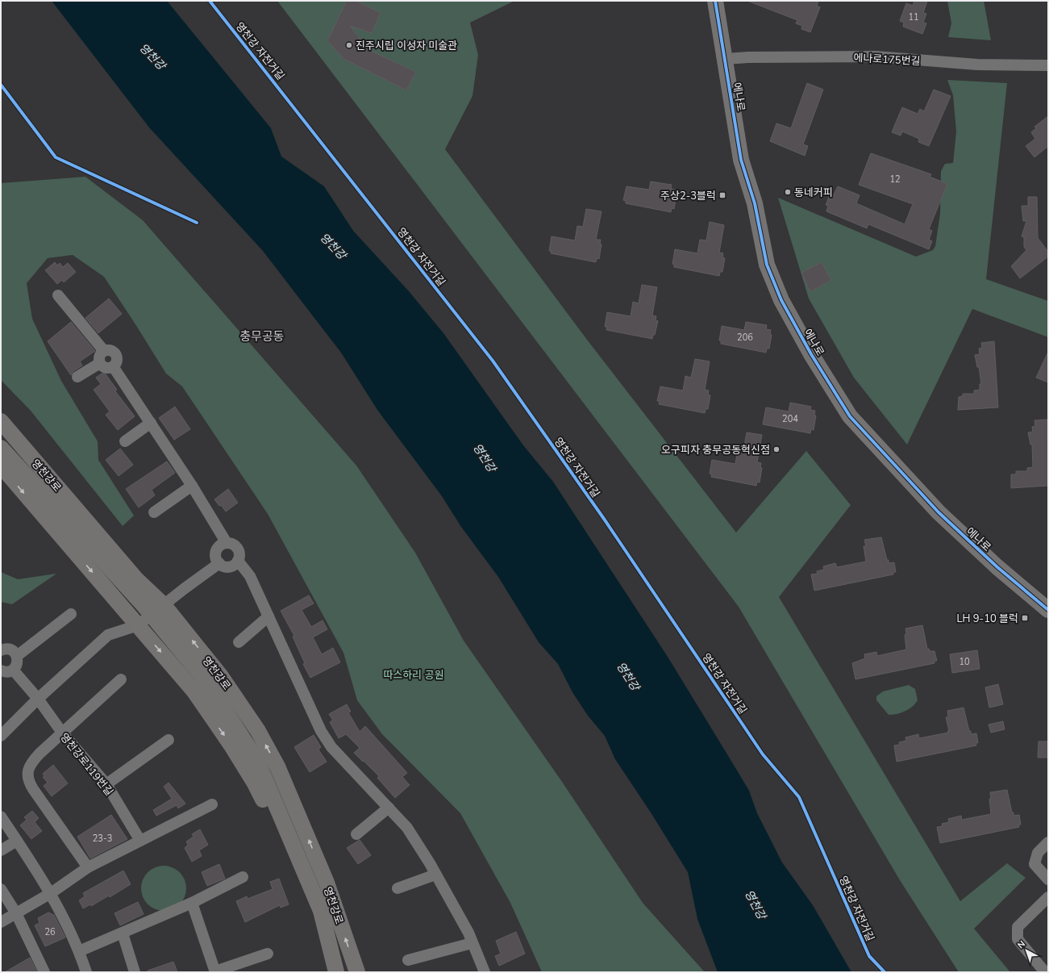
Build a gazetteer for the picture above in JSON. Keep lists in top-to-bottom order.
{
  "streets": {
    "street": [
      "에나로175번길",
      "에나로",
      "영천강로",
      "영천강로119번길"
    ],
    "cycle path": ["영천강 자전거길"]
  },
  "crossings": [
    ["에나로175번길", "에나로"]
  ],
  "districts": ["충무공동"],
  "water": ["영천강"],
  "parks": ["따스하리 공원"],
  "places": {
    "other": ["진주시립 이성자 미술관", "동네커피", "오구피자 충무공동혁신점"],
    "transit": ["주상2-3블럭", "LH 9-10 블럭"]
  },
  "house_numbers": [
    "11",
    "12",
    "206",
    "204",
    "10",
    "23-3",
    "26"
  ],
  "north": "top left"
}
